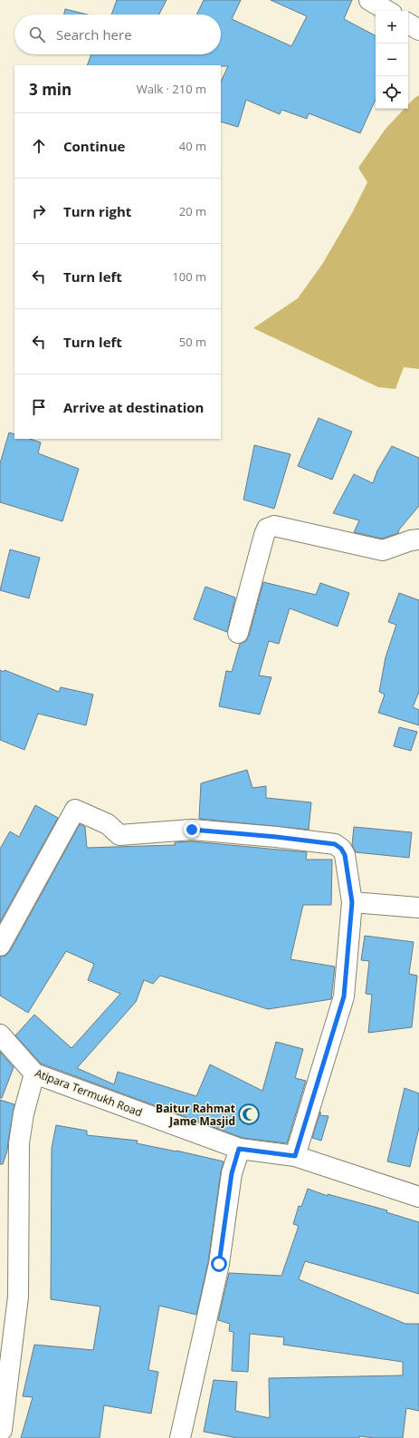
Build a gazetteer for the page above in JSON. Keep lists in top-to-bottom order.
{
  "streets": {
    "street": ["Atipara Termukh Road"]
  },
  "places": {
    "mosque": ["Baitur Rahmat Jame Masjid"]
  },
  "page": {
    "map_buttons": ["+", "−"],
    "search": "Search here",
    "heading": ["3 min", "Walk · 210 m"],
    "list": [
      ["Continue", "40 m"],
      ["Turn right", "20 m"],
      ["Turn left", "100 m"],
      ["Turn left", "50 m"],
      "Arrive at destination"
    ]
  }
}
